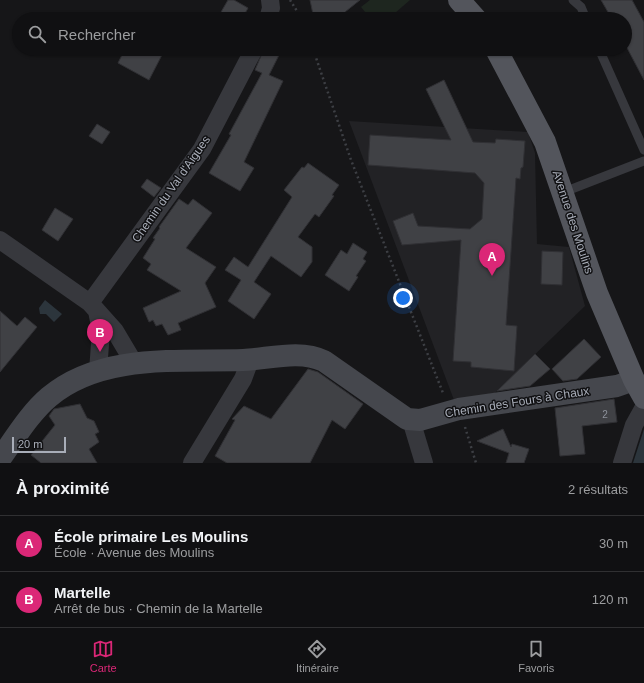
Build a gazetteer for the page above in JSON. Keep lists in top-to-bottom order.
{
  "streets": {
    "main road": ["Avenue des Moulins"],
    "street": ["Chemin du Val d'Aigues", "Chemin des Fours à Chaux"]
  },
  "crossings": [
    ["Avenue des Moulins", "Chemin des Fours à Chaux"]
  ],
  "house_numbers": ["2"],
  "scale_bar": "20 m",
  "page": {
    "search": "Rechercher",
    "pins": ["A", "B"],
    "scale": "20 m",
    "heading": ["À proximité", "2 résultats"],
    "list": [
      {
        "mark": "A",
        "name": "École primaire Les Moulins",
        "note": "École · Avenue des Moulins",
        "value": "30 m"
      },
      {
        "mark": "B",
        "name": "Martelle",
        "note": "Arrêt de bus · Chemin de la Martelle",
        "value": "120 m"
      }
    ],
    "nav": ["Carte", "Itinéraire", "Favoris"]
  }
}
